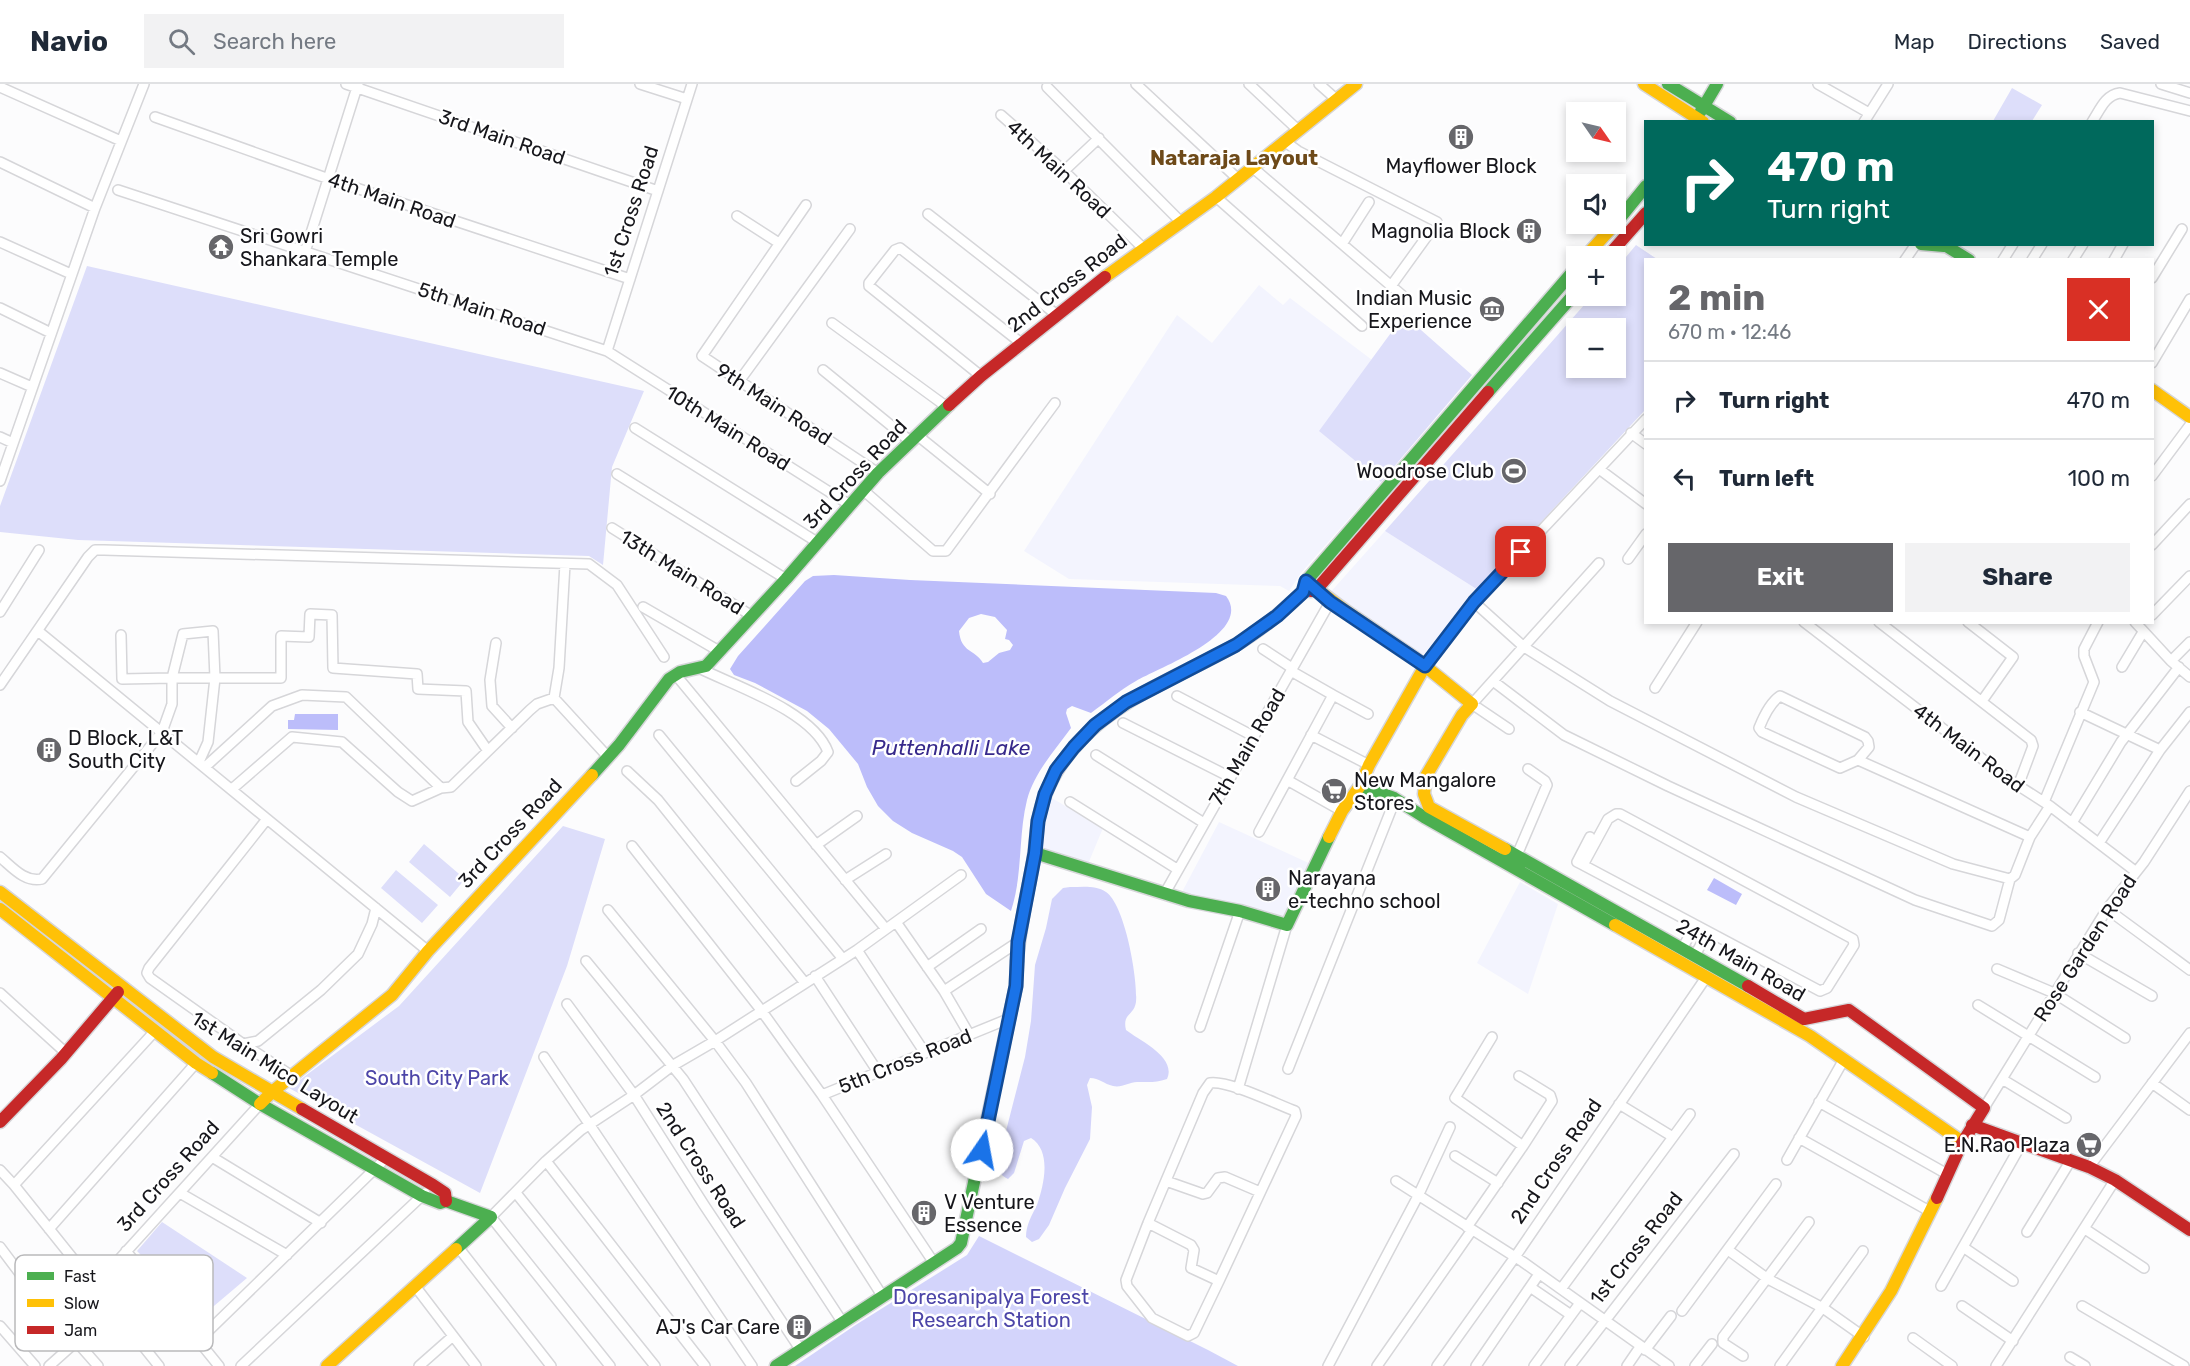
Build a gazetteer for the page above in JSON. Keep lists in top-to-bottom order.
{
  "streets": {
    "street": [
      "3rd Main Road",
      "4th Main Road",
      "1st Cross Road",
      "2nd Cross Road",
      "5th Main Road",
      "9th Main Road",
      "10th Main Road",
      "3rd Cross Road",
      "13th Main Road",
      "7th Main Road",
      "Rose Garden Road",
      "24th Main Road",
      "5th Cross Road",
      "1st Main Mico Layout"
    ]
  },
  "crossings": [
    ["3rd Main Road", "1st Cross Road"],
    ["4th Main Road", "1st Cross Road"],
    ["4th Main Road", "2nd Cross Road"],
    ["4th Main Road", "Rose Garden Road"],
    ["1st Cross Road", "5th Main Road"],
    ["1st Cross Road", "10th Main Road"],
    ["2nd Cross Road", "3rd Cross Road"],
    ["2nd Cross Road", "24th Main Road"],
    ["5th Main Road", "10th Main Road"],
    ["9th Main Road", "3rd Cross Road"],
    ["10th Main Road", "3rd Cross Road"],
    ["3rd Cross Road", "13th Main Road"],
    ["3rd Cross Road", "1st Main Mico Layout"],
    ["Rose Garden Road", "24th Main Road"]
  ],
  "districts": ["Nataraja Layout"],
  "water": ["Puttenhalli Lake"],
  "parks": ["South City Park", "Doresanipalya Forest Research Station"],
  "places": {
    "building": [
      "Mayflower Block",
      "Magnolia Block",
      "D Block, L&T South City",
      "Narayana e-techno school",
      "V Venture Essence",
      "AJ's Car Care"
    ],
    "temple": ["Sri Gowri Shankara Temple"],
    "museum": ["Indian Music Experience"],
    "sports": ["Woodrose Club"],
    "supermarket": ["New Mangalore Stores", "E.N.Rao Plaza"]
  },
  "legend": ["Fast", "Slow", "Jam"],
  "north": "bottom right",
  "page": {
    "header": "Navio",
    "search": "Search here",
    "nav": ["Map", "Directions", "Saved"],
    "map_buttons": ["+", "−"],
    "turn": ["470 m", "Turn right"],
    "heading": ["2 min", "670 m · 12:46"],
    "list": [
      {
        "name": "Turn right",
        "value": "470 m"
      },
      {
        "name": "Turn left",
        "value": "100 m"
      }
    ],
    "buttons": ["Exit", "Share"]
  }
}
